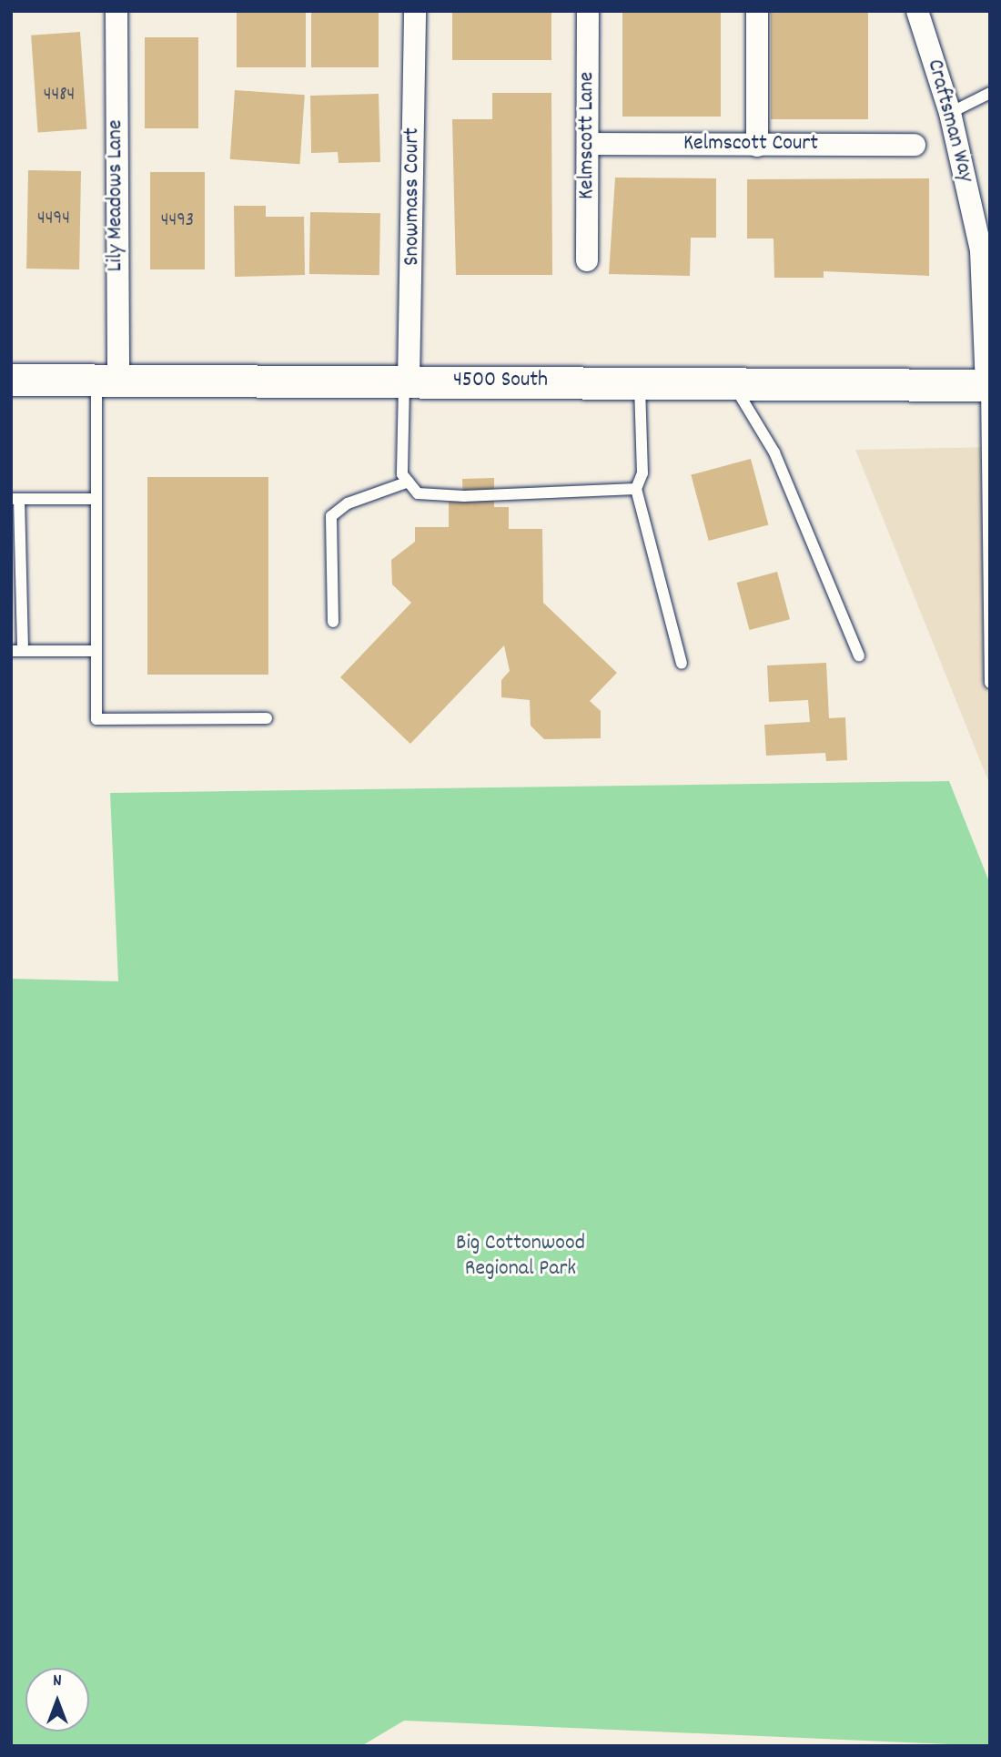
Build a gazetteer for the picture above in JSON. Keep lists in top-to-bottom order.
{
  "streets": {
    "main road": ["4500 South"],
    "street": [
      "Craftsman Way",
      "Kelmscott Lane",
      "Kelmscott Court",
      "Lily Meadows Lane",
      "Snowmass Court"
    ]
  },
  "crossings": [
    ["Craftsman Way", "4500 South"],
    ["Kelmscott Lane", "Kelmscott Court"],
    ["Lily Meadows Lane", "4500 South"],
    ["Snowmass Court", "4500 South"]
  ],
  "parks": ["Big Cottonwood Regional Park"],
  "house_numbers": ["4484", "4494", "4493"],
  "north": "top"
}
